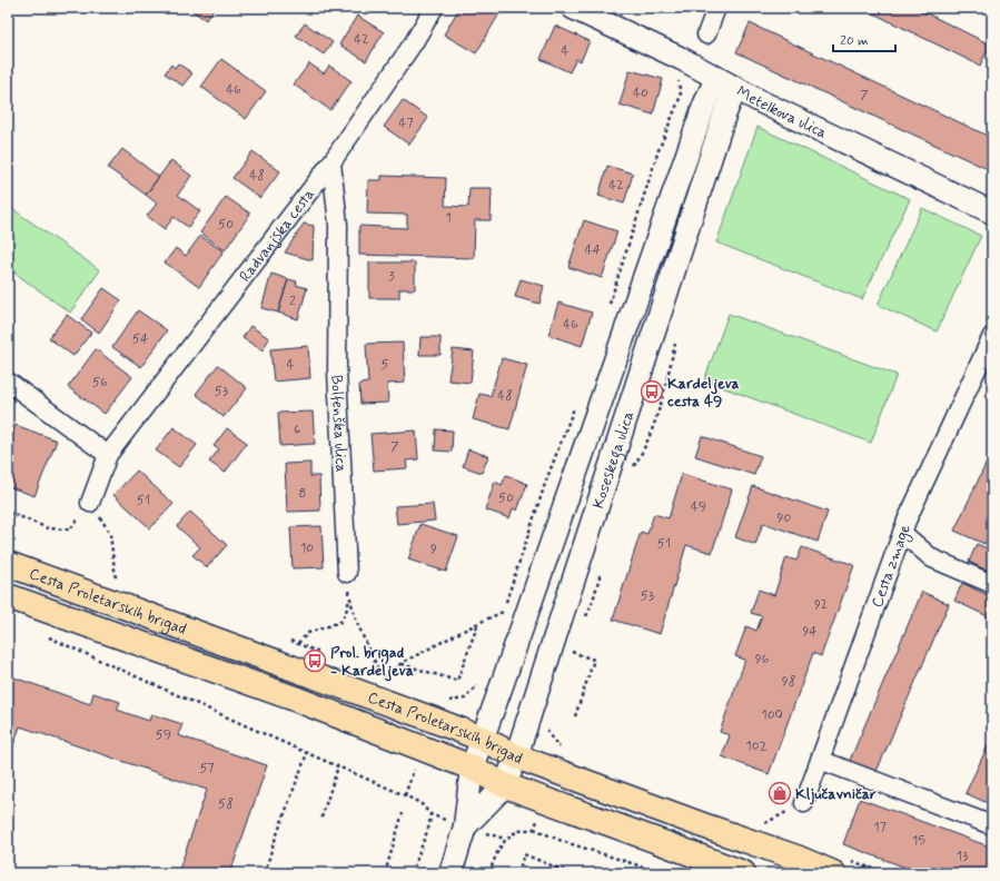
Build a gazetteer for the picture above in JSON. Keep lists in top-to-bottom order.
{
  "streets": {
    "main road": ["Cesta Proletarskih brigad"],
    "street": [
      "Metelkova ulica",
      "Radvanjska cesta",
      "Bolfenška ulica",
      "Koseskega ulica",
      "Cesta zmage"
    ]
  },
  "crossings": [
    ["Metelkova ulica", "Koseskega ulica"],
    ["Radvanjska cesta", "Bolfenška ulica"],
    ["Koseskega ulica", "Cesta Proletarskih brigad"]
  ],
  "places": {
    "bus stop": ["Kardeljeva cesta 49", "Prol. brigad - Kardeljeva"],
    "shop": ["Ključavničar"]
  },
  "house_numbers": [
    "42",
    "4",
    "46",
    "40",
    "7",
    "47",
    "48",
    "42",
    "1",
    "50",
    "44",
    "3",
    "2",
    "46",
    "54",
    "4",
    "5",
    "56",
    "53",
    "48",
    "6",
    "7",
    "8",
    "50",
    "51",
    "49",
    "90",
    "51",
    "10",
    "9",
    "53",
    "92",
    "94",
    "96",
    "98",
    "100",
    "59",
    "102",
    "57",
    "58",
    "17",
    "15",
    "13"
  ],
  "scale_bar": "20 m"
}
